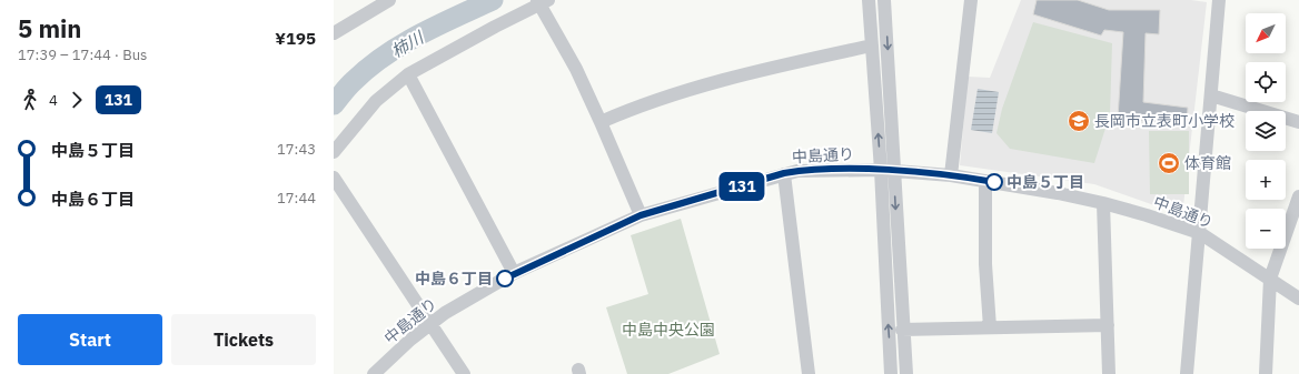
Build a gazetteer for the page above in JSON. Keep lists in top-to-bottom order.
{
  "streets": {
    "street": ["中島通り"]
  },
  "water": ["柿川"],
  "parks": ["中島中央公園"],
  "places": {
    "school or university": ["長岡市立表町小学校"],
    "sports": ["体育館"],
    "other": ["中島５丁目", "中島６丁目"]
  },
  "lines": ["bus line 131"],
  "north": "bottom left",
  "page": {
    "heading": ["5 min", "17:39 – 17:44 · Bus", "¥195"],
    "on_map": "131",
    "map_buttons": ["+", "−"],
    "legs": ["4", "131"],
    "list": [
      {
        "name": "中島５丁目",
        "value": "17:43"
      },
      {
        "name": "中島６丁目",
        "value": "17:44"
      }
    ],
    "buttons": ["Start", "Tickets"]
  }
}
